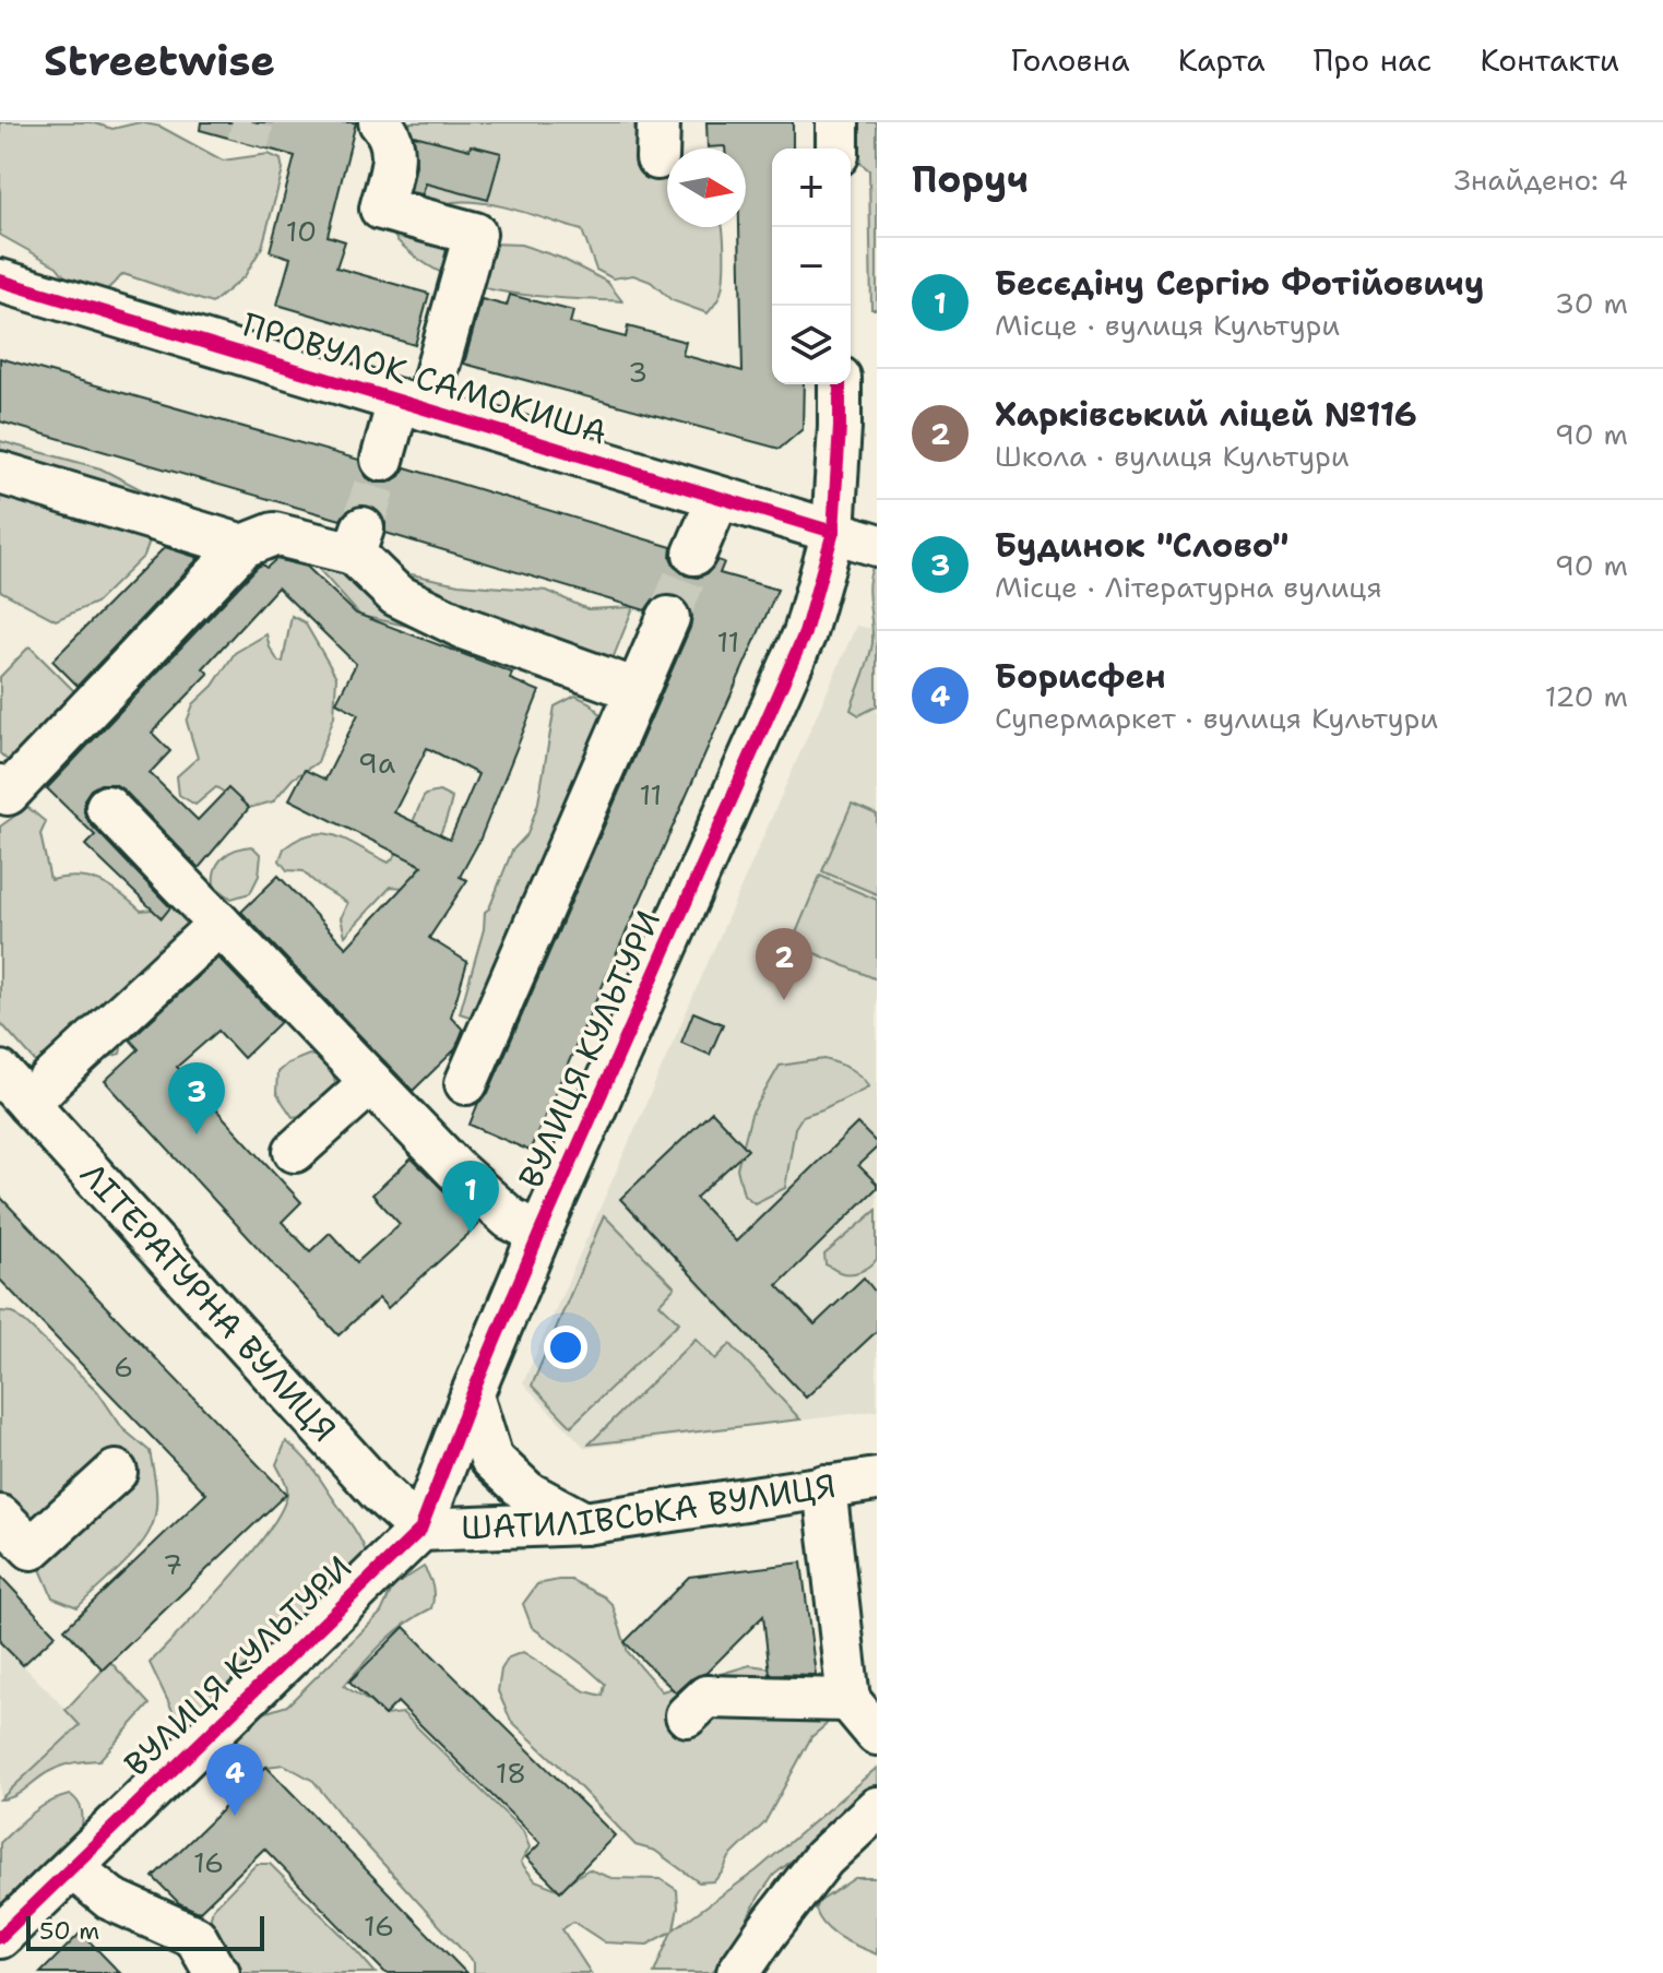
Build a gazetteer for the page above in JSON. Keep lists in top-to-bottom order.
{
  "streets": {
    "street": [
      "ПРОВУЛОК САМОКИША",
      "ВУЛИЦЯ КУЛЬТУРИ",
      "ЛІТЕРАТУРНА ВУЛИЦЯ",
      "ШАТИЛІВСЬКА ВУЛИЦЯ"
    ]
  },
  "crossings": [
    ["ПРОВУЛОК САМОКИША", "ВУЛИЦЯ КУЛЬТУРИ"],
    ["ВУЛИЦЯ КУЛЬТУРИ", "ЛІТЕРАТУРНА ВУЛИЦЯ"],
    ["ВУЛИЦЯ КУЛЬТУРИ", "ШАТИЛІВСЬКА ВУЛИЦЯ"],
    ["ЛІТЕРАТУРНА ВУЛИЦЯ", "ШАТИЛІВСЬКА ВУЛИЦЯ"]
  ],
  "house_numbers": [
    "10",
    "3",
    "11",
    "9а",
    "11",
    "6",
    "7",
    "18",
    "16",
    "16"
  ],
  "scale_bar": "50 m",
  "north": "right",
  "page": {
    "header": "Streetwise",
    "nav": [
      "Головна",
      "Карта",
      "Про нас",
      "Контакти"
    ],
    "heading": ["Поруч", "Знайдено: 4"],
    "map_buttons": ["+", "−"],
    "list": [
      {
        "mark": "1",
        "name": "Бесєдіну Сергію Фотійовичу",
        "note": "Місце · вулиця Культури",
        "value": "30 m"
      },
      {
        "mark": "2",
        "name": "Харківський ліцей №116",
        "note": "Школа · вулиця Культури",
        "value": "90 m"
      },
      {
        "mark": "3",
        "name": "Будинок \"Слово\"",
        "note": "Місце · Літературна вулиця",
        "value": "90 m"
      },
      {
        "mark": "4",
        "name": "Борисфен",
        "note": "Супермаркет · вулиця Культури",
        "value": "120 m"
      }
    ],
    "pins": [
      "2",
      "3",
      "1",
      "4"
    ],
    "scale": "50 m"
  }
}
